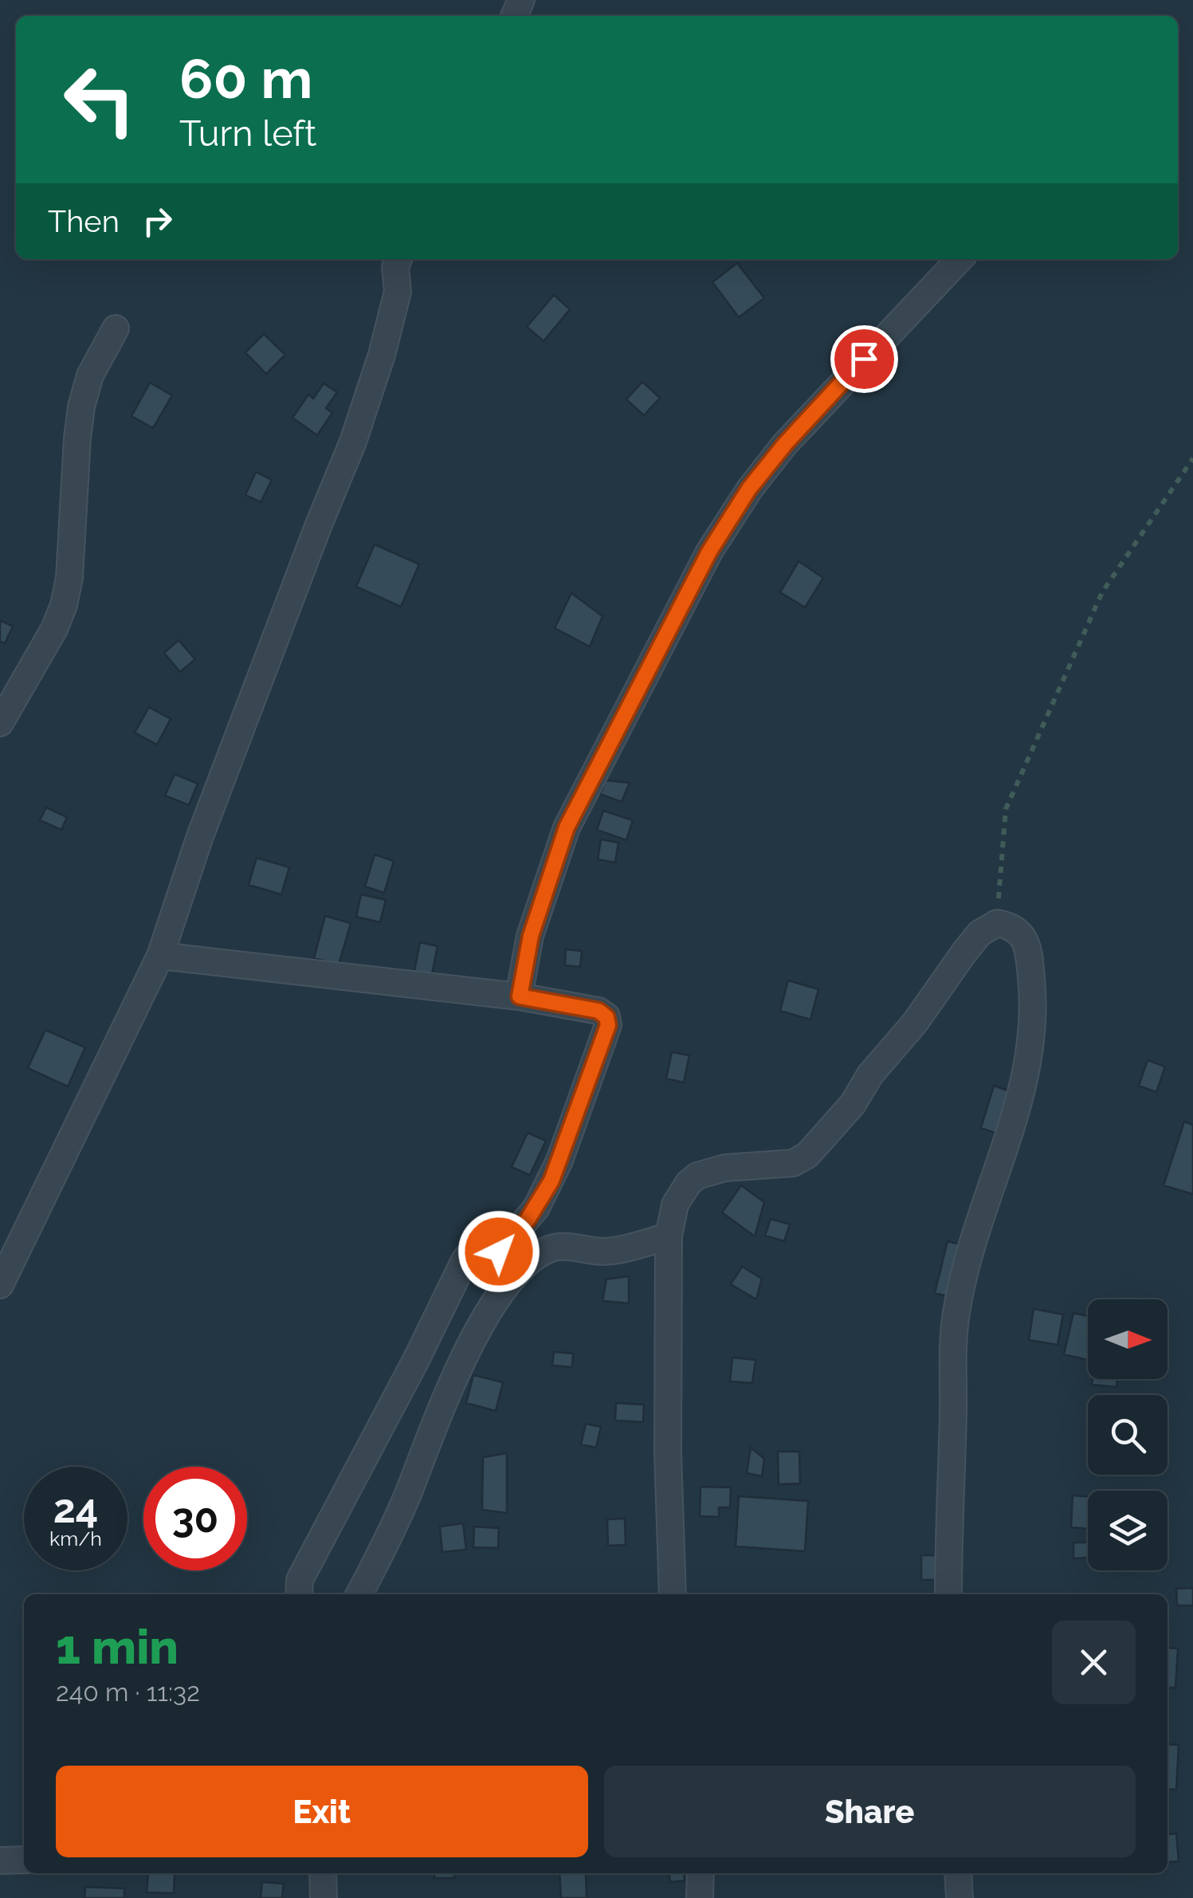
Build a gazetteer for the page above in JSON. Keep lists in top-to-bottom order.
{
  "north": "right",
  "page": {
    "turn": ["60 m", "Turn left"],
    "then": "Then",
    "speed": "24 km/h",
    "limit": "30",
    "heading": ["1 min", "240 m · 11:32"],
    "buttons": ["Exit", "Share"]
  }
}
